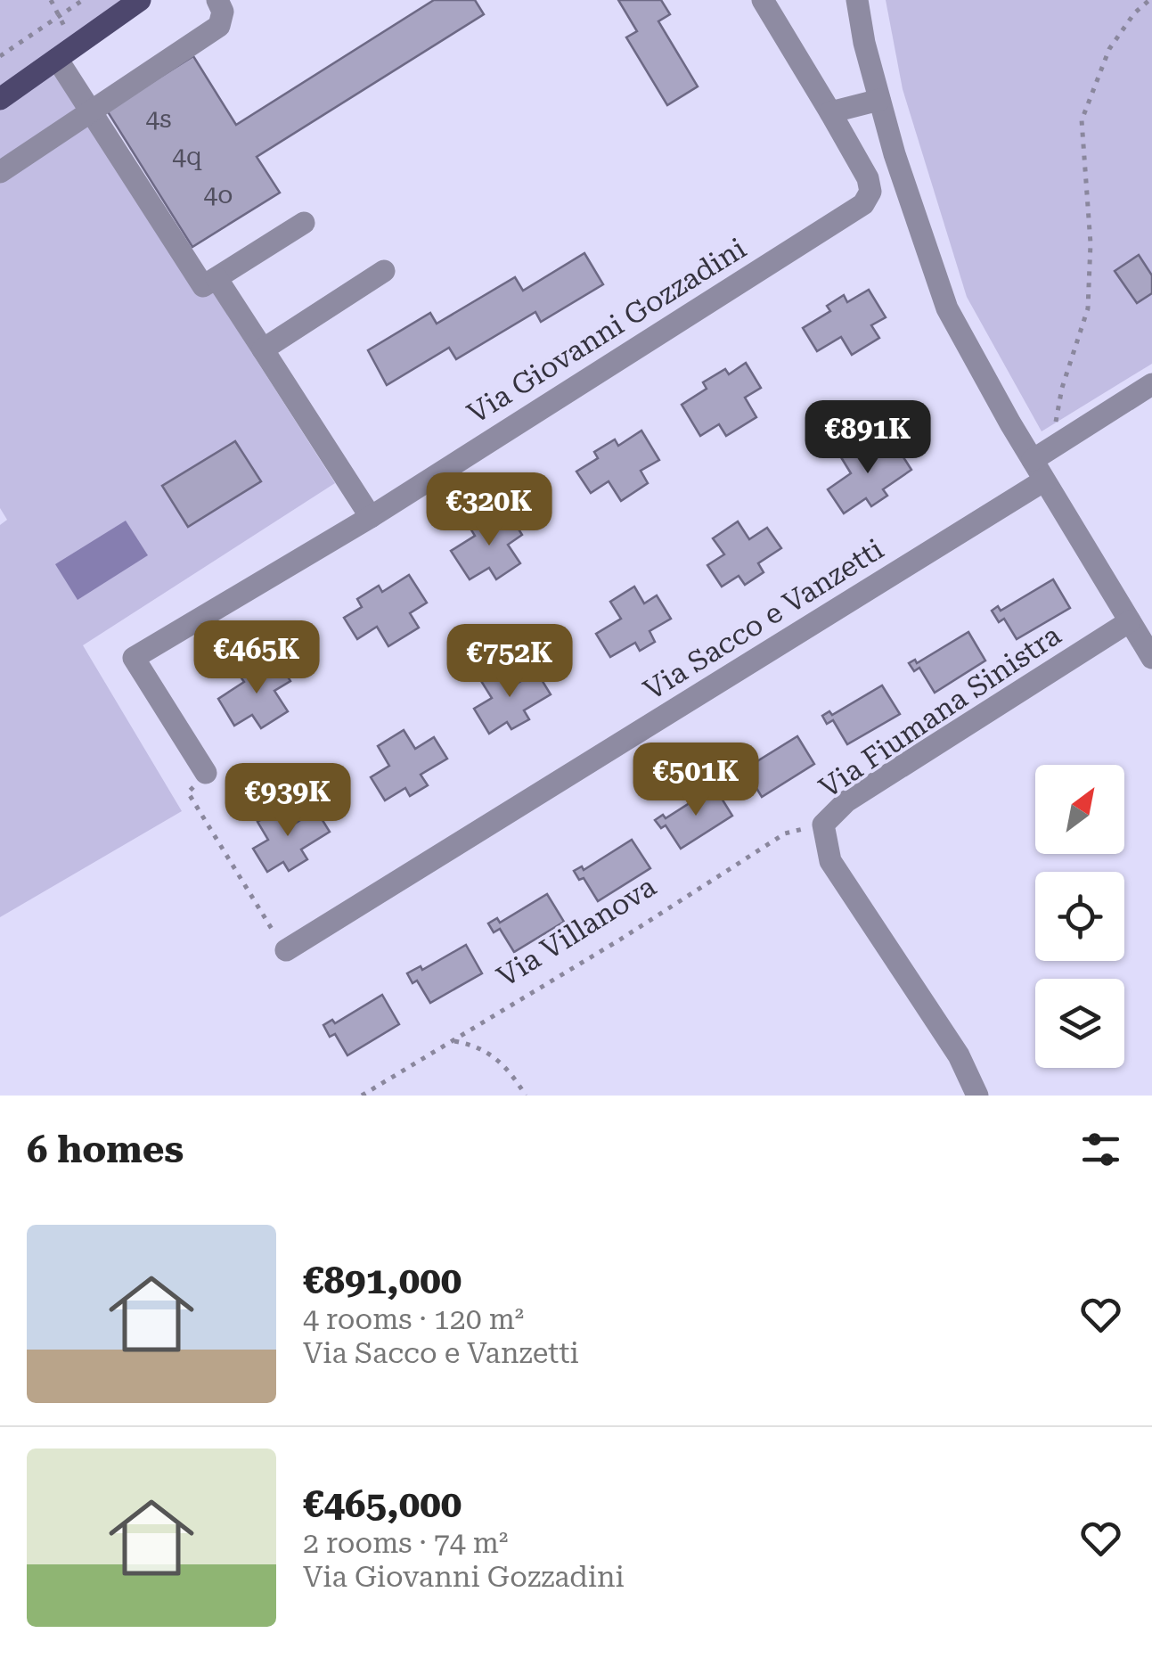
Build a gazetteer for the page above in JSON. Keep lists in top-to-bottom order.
{
  "streets": {
    "street": ["Via Giovanni Gozzadini", "Via Sacco e Vanzetti", "Via Fiumana Sinistra"],
    "path": ["Via Villanova"]
  },
  "crossings": [
    ["Via Fiumana Sinistra", "Via Villanova"]
  ],
  "house_numbers": ["4s", "4q", "4o"],
  "north": "top right",
  "page": {
    "price": [
      "€891K",
      "€320K",
      "€465K",
      "€752K",
      "€501K",
      "€939K"
    ],
    "heading": "6 homes",
    "list": [
      {
        "name": "€891,000",
        "note": "4 rooms · 120 m² · Via Sacco e Vanzetti"
      },
      {
        "name": "€465,000",
        "note": "2 rooms · 74 m² · Via Giovanni Gozzadini"
      }
    ]
  }
}
